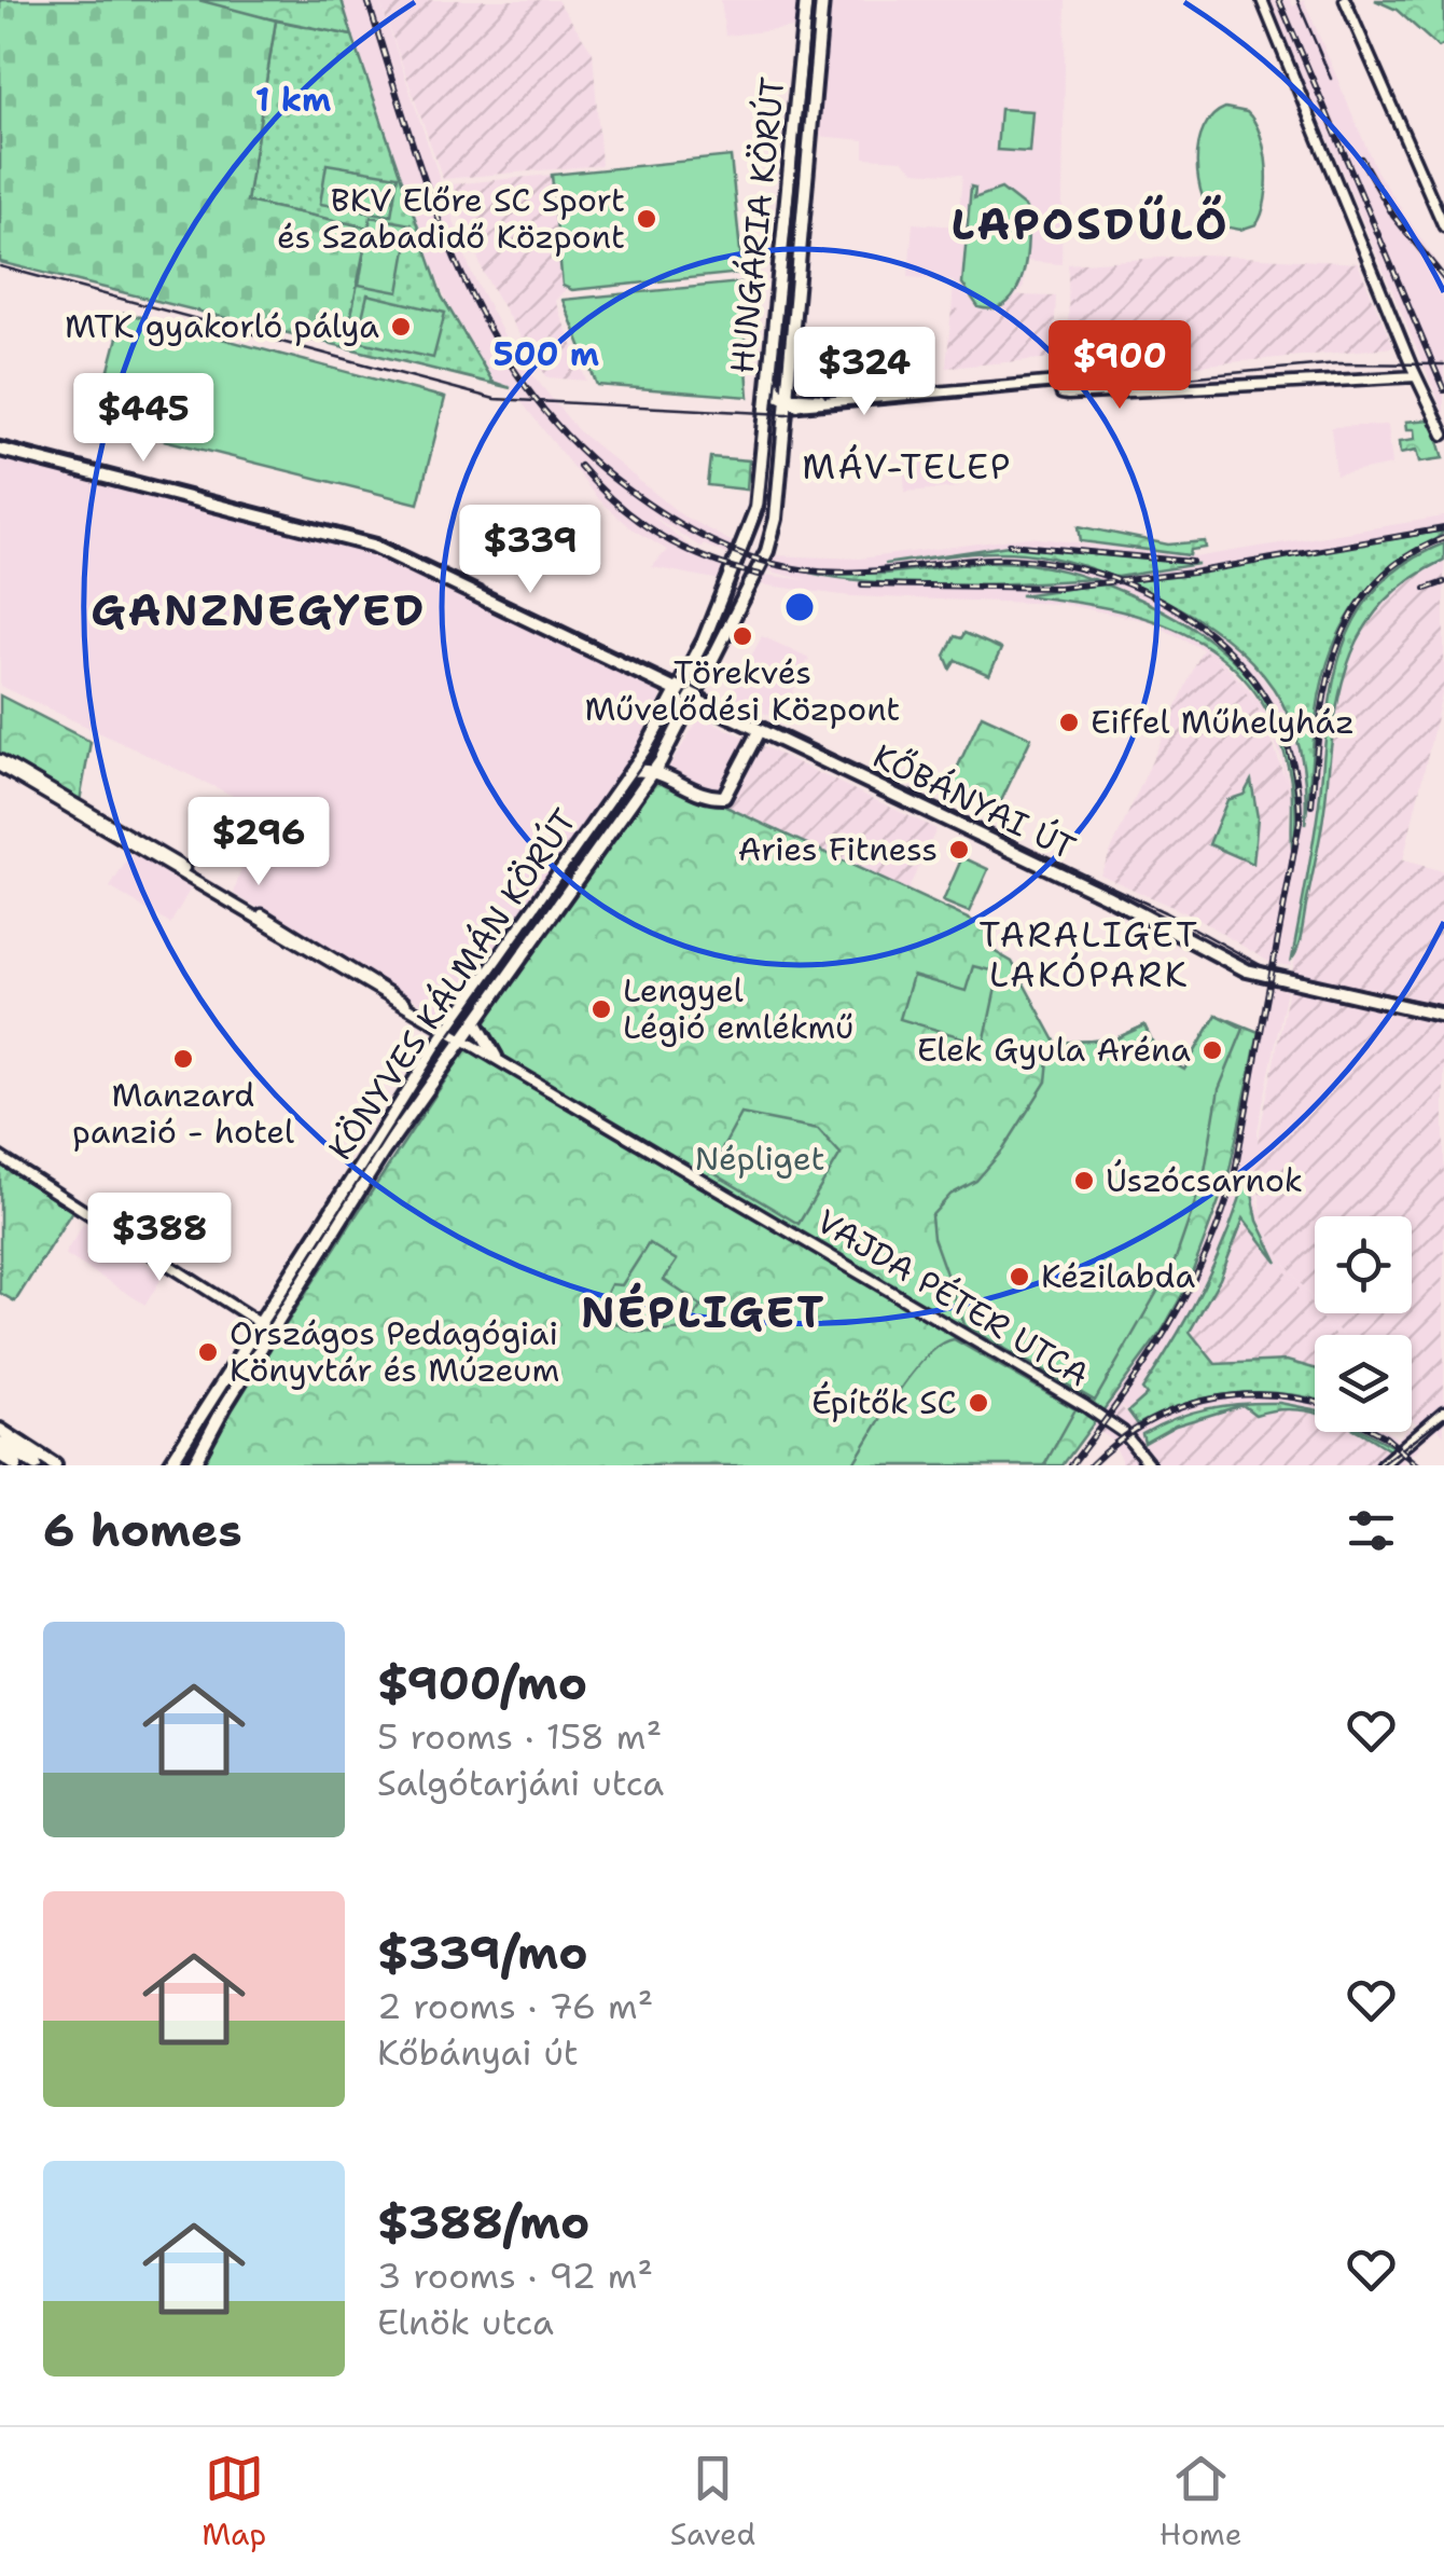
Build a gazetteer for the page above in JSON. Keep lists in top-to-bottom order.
{
  "streets": {
    "main road": ["HUNGÁRIA KÖRÚT", "KŐBÁNYAI ÚT", "KÖNYVES KÁLMÁN KÖRÚT"],
    "street": ["VAJDA PÉTER UTCA"]
  },
  "crossings": [
    ["HUNGÁRIA KÖRÚT", "KÖNYVES KÁLMÁN KÖRÚT"],
    ["KŐBÁNYAI ÚT", "KÖNYVES KÁLMÁN KÖRÚT"],
    ["KÖNYVES KÁLMÁN KÖRÚT", "VAJDA PÉTER UTCA"]
  ],
  "districts": [
    "LAPOSDŰLŐ",
    "MÁV-TELEP",
    "GANZNEGYED",
    "TARALIGET LAKÓPARK",
    "NÉPLIGET"
  ],
  "parks": ["Népliget"],
  "places": [
    "BKV Előre SC Sport és Szabadidő Központ",
    "MTK gyakorló pálya",
    "Törekvés Művelődési Központ",
    "Eiffel Műhelyház",
    "Aries Fitness",
    "Lengyel Légió emlékmű",
    "Elek Gyula Aréna",
    "Manzard panzió - hotel",
    "Úszócsarnok",
    "Kézilabda",
    "Országos Pedagógiai Könyvtár és Múzeum",
    "Építők SC"
  ],
  "page": {
    "price": [
      "$900",
      "$324",
      "$445",
      "$339",
      "$296",
      "$388"
    ],
    "heading": "6 homes",
    "list": [
      {
        "name": "$900/mo",
        "note": "5 rooms · 158 m² · Salgótarjáni utca"
      },
      {
        "name": "$339/mo",
        "note": "2 rooms · 76 m² · Kőbányai út"
      },
      {
        "name": "$388/mo",
        "note": "3 rooms · 92 m² · Elnök utca"
      }
    ],
    "tabs": ["Map", "Saved", "Home"]
  },
  "rings": ["1 km", "500 m"]
}
